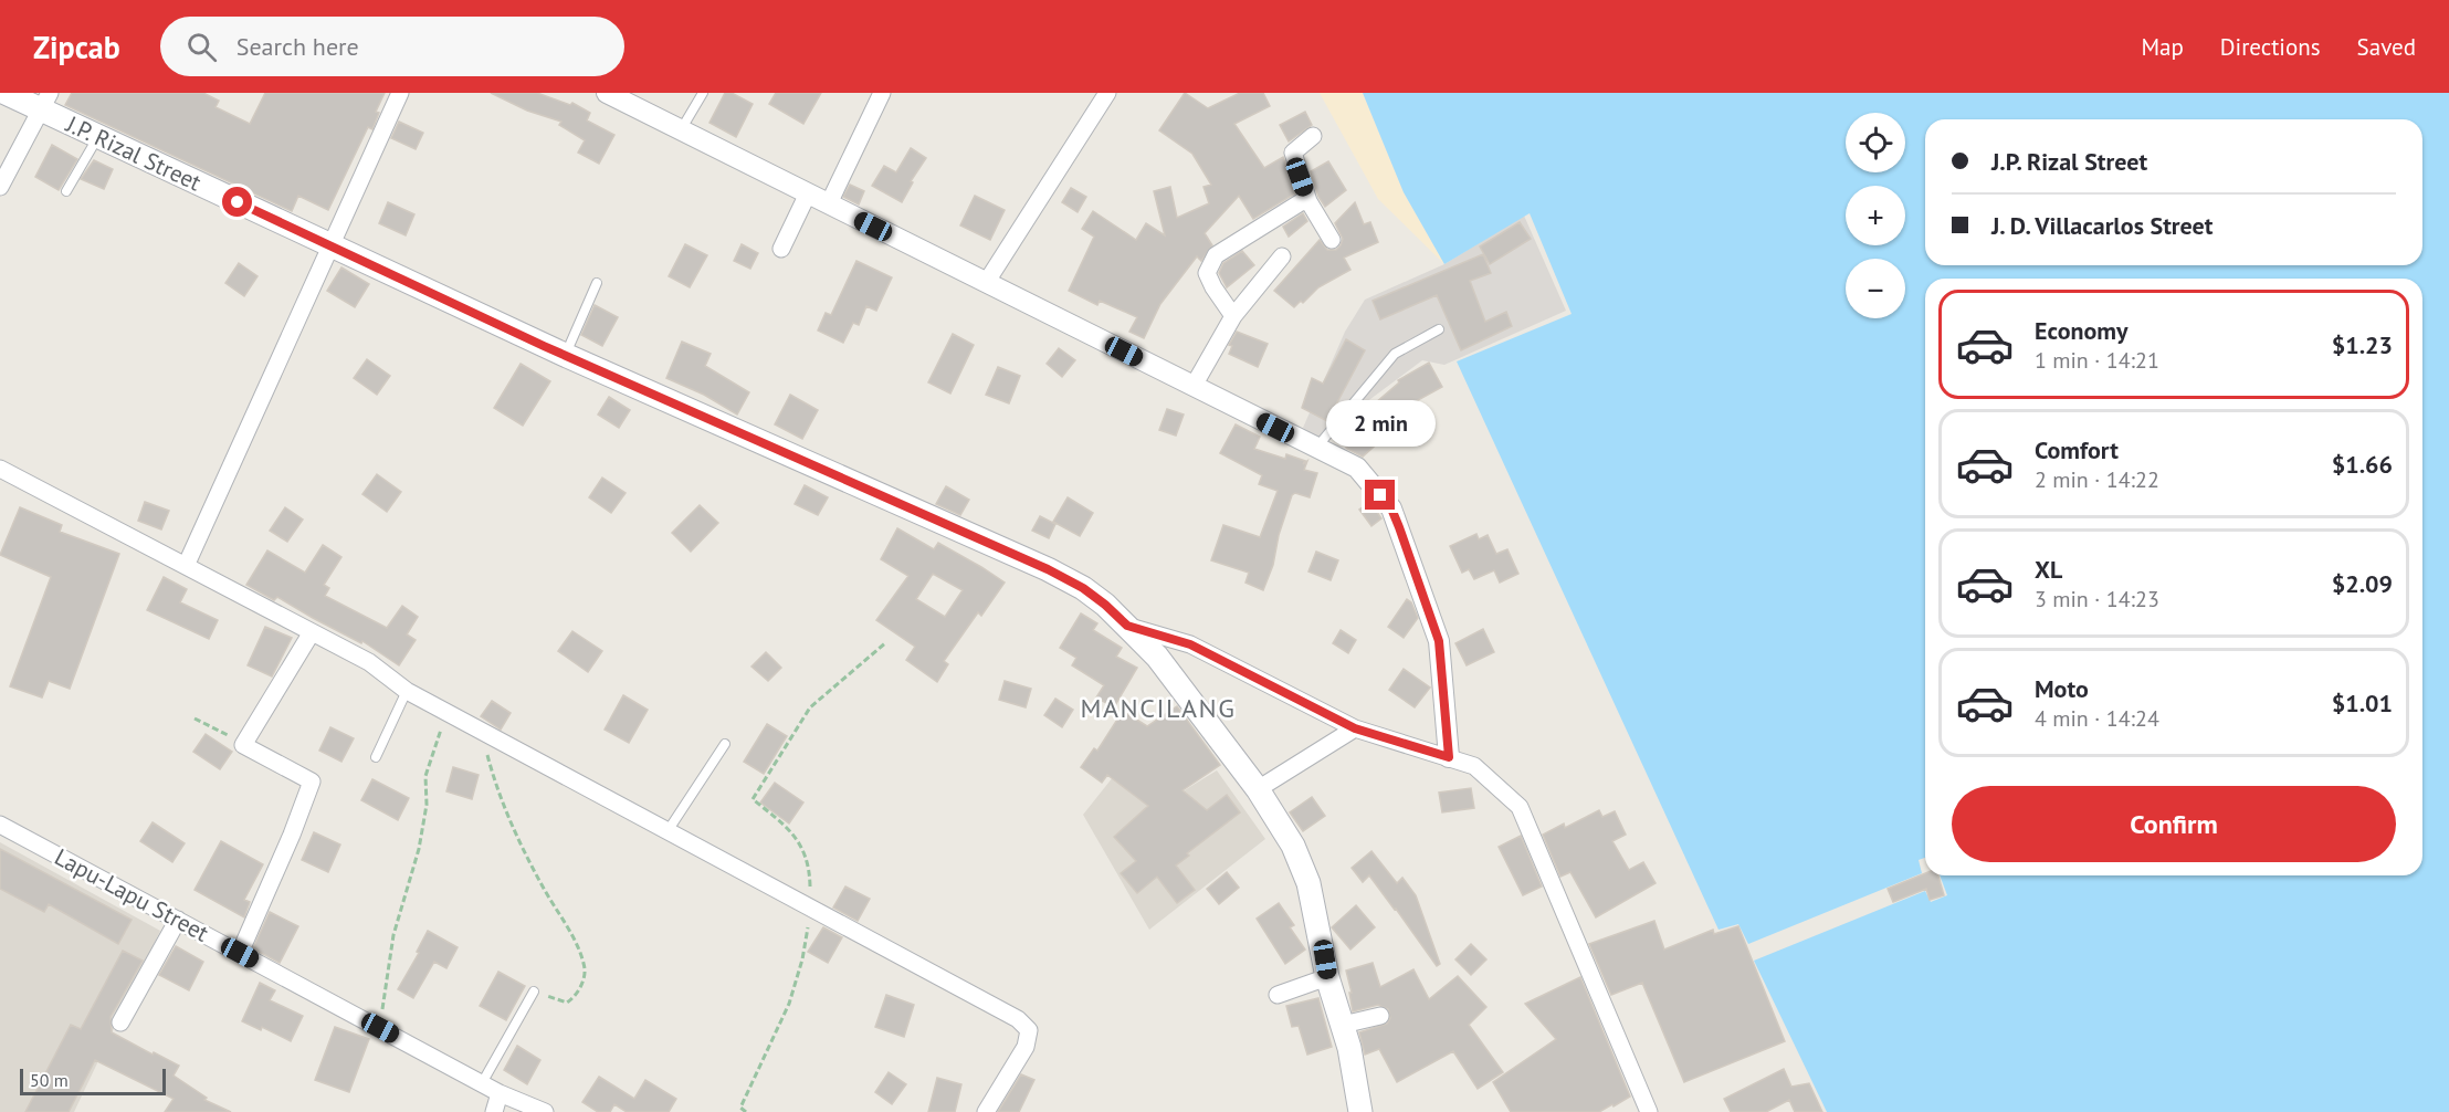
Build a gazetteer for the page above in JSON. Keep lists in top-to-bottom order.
{
  "streets": {
    "main road": ["J.P. Rizal Street"],
    "street": ["Lapu-Lapu Street"]
  },
  "districts": ["MANCILANG"],
  "scale_bar": "50 m",
  "page": {
    "header": "Zipcab",
    "search": "Search here",
    "nav": ["Map", "Directions", "Saved"],
    "map_buttons": ["+", "−"],
    "banner": ["J.P. Rizal Street", "J. D. Villacarlos Street"],
    "list": [
      {
        "name": "Economy",
        "note": "1 min · 14:21",
        "value": "$1.23"
      },
      {
        "name": "Comfort",
        "note": "2 min · 14:22",
        "value": "$1.66"
      },
      {
        "name": "XL",
        "note": "3 min · 14:23",
        "value": "$2.09"
      },
      {
        "name": "Moto",
        "note": "4 min · 14:24",
        "value": "$1.01"
      }
    ],
    "bubble": "2 min",
    "buttons": "Confirm",
    "scale": "50 m"
  }
}
